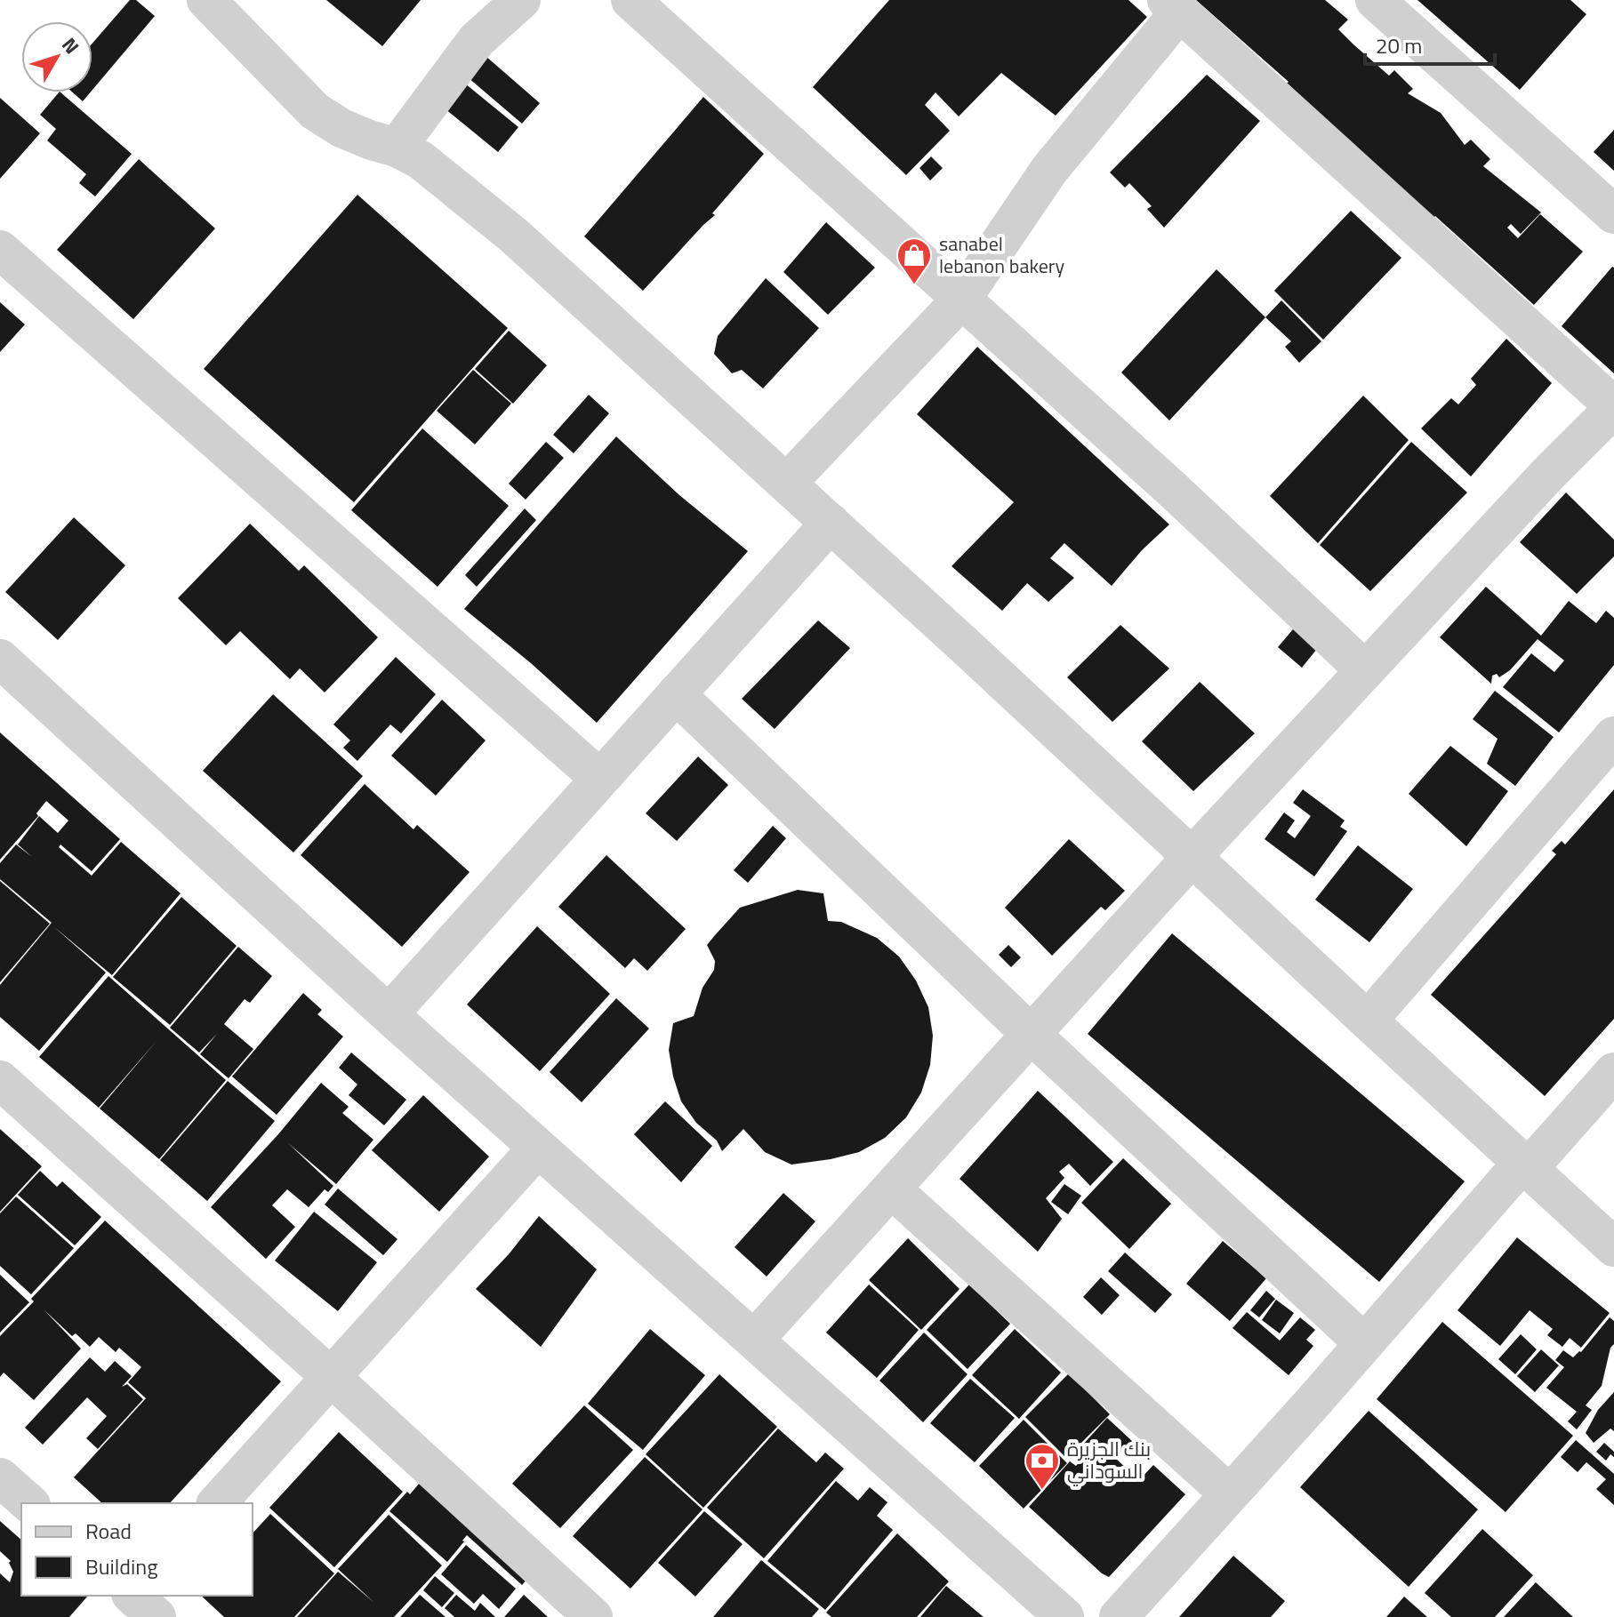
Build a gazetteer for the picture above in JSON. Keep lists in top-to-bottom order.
{
  "places": {
    "shop": ["sanabel lebanon bakery"],
    "bank": ["بنك الجزيرة السوداني"]
  },
  "legend": ["Road", "Building"],
  "scale_bar": "20 m",
  "north": "top right"
}
